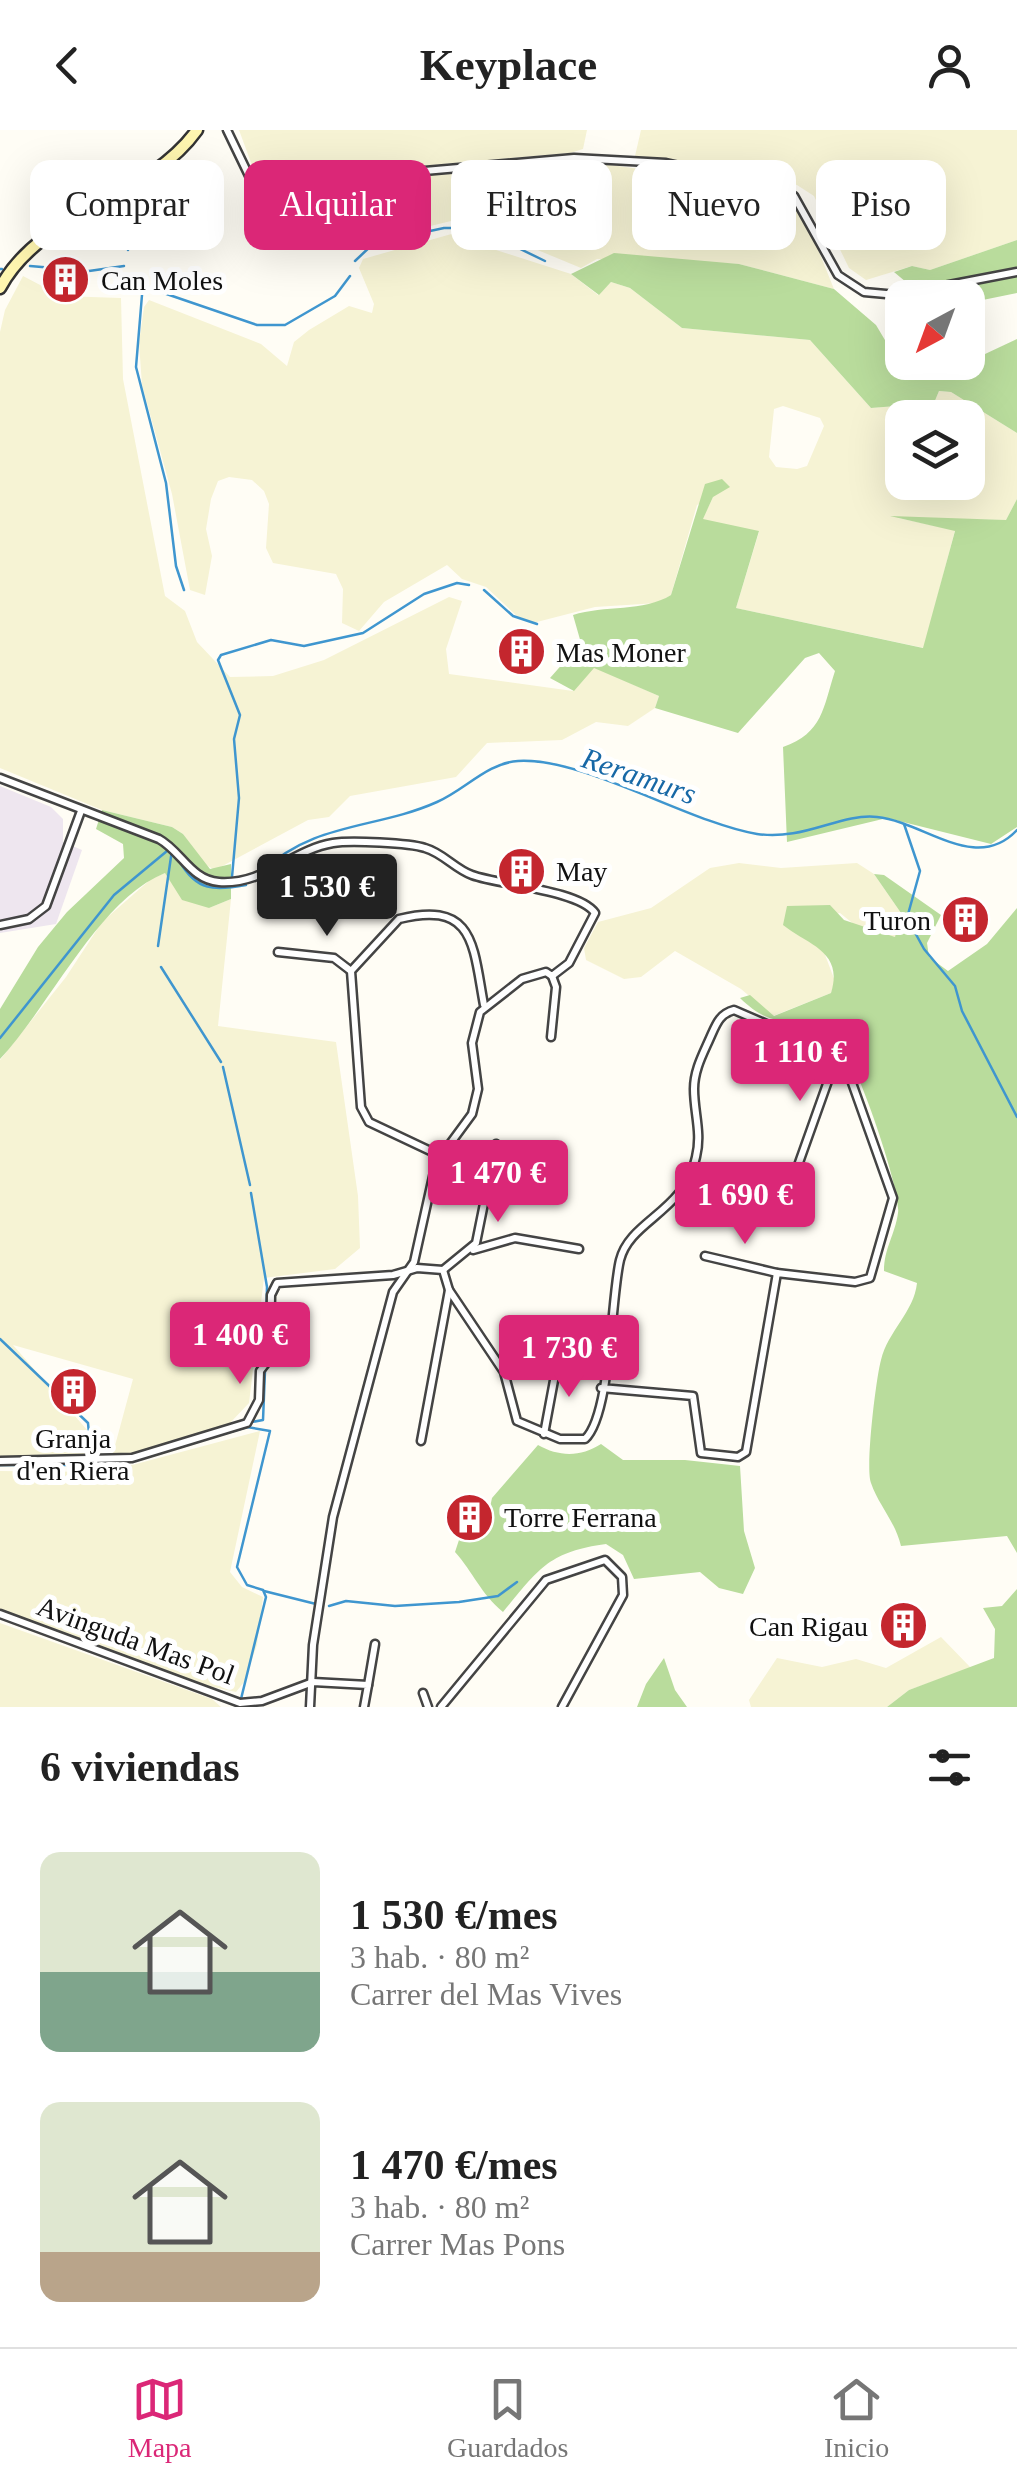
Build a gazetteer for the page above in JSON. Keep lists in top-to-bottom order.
{
  "streets": {
    "street": ["Avinguda Mas Pol"]
  },
  "water": ["Reramurs"],
  "places": {
    "building": [
      "Can Moles",
      "Mas Moner",
      "May",
      "Turon",
      "Granja d'en Riera",
      "Torre Ferrana",
      "Can Rigau"
    ]
  },
  "north": "bottom left",
  "page": {
    "header": "Keyplace",
    "chip": [
      "Comprar",
      "Alquilar",
      "Filtros",
      "Nuevo",
      "Piso"
    ],
    "price": [
      "1 530 €",
      "1 110 €",
      "1 470 €",
      "1 690 €",
      "1 400 €",
      "1 730 €"
    ],
    "heading": "6 viviendas",
    "list": [
      {
        "name": "1 530 €/mes",
        "note": "3 hab. · 80 m² · Carrer del Mas Vives"
      },
      {
        "name": "1 470 €/mes",
        "note": "3 hab. · 80 m² · Carrer Mas Pons"
      }
    ],
    "tabs": ["Mapa", "Guardados", "Inicio"]
  }
}
